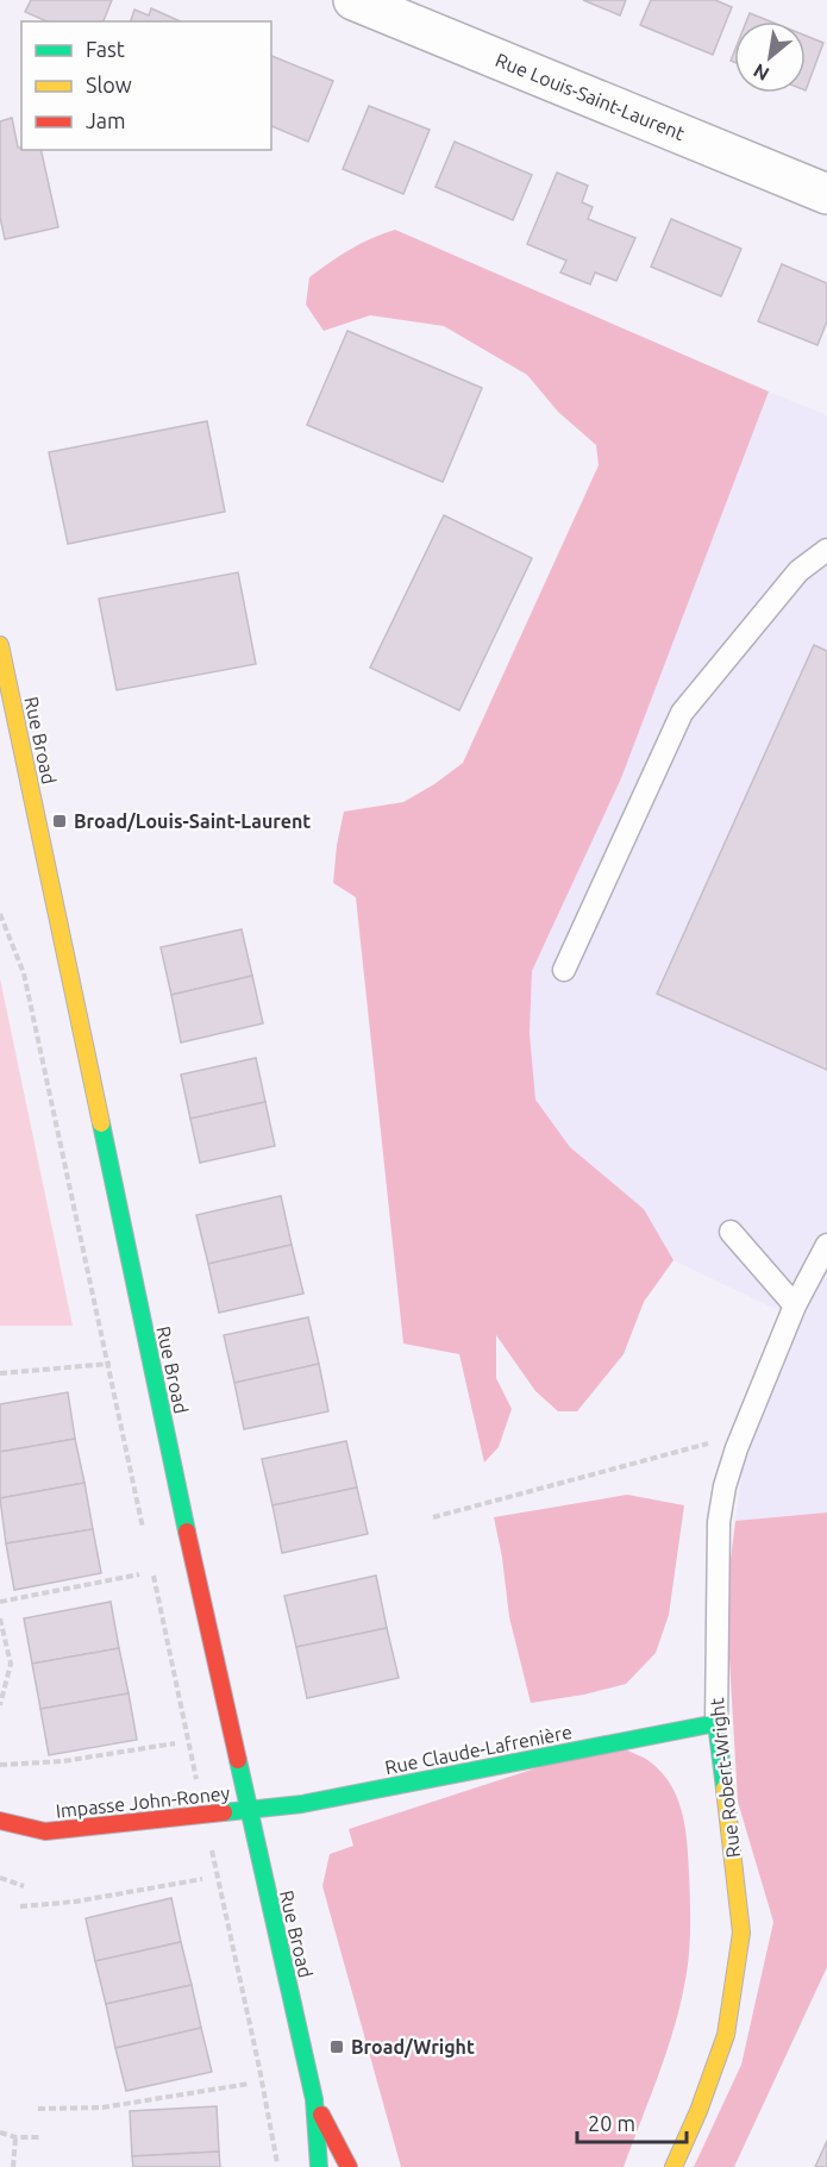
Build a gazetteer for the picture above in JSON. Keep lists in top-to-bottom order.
{
  "streets": {
    "street": [
      "Rue Louis-Saint-Laurent",
      "Rue Broad",
      "Rue Claude-Lafrenière",
      "Rue Robert-Wright",
      "Impasse John-Roney"
    ]
  },
  "crossings": [
    ["Rue Broad", "Rue Claude-Lafrenière"],
    ["Rue Broad", "Impasse John-Roney"],
    ["Rue Claude-Lafrenière", "Rue Robert-Wright"],
    ["Rue Claude-Lafrenière", "Impasse John-Roney"]
  ],
  "places": {
    "transit": ["Broad/Louis-Saint-Laurent", "Broad/Wright"]
  },
  "legend": ["Fast", "Slow", "Jam"],
  "scale_bar": "20 m",
  "north": "bottom left"
}
